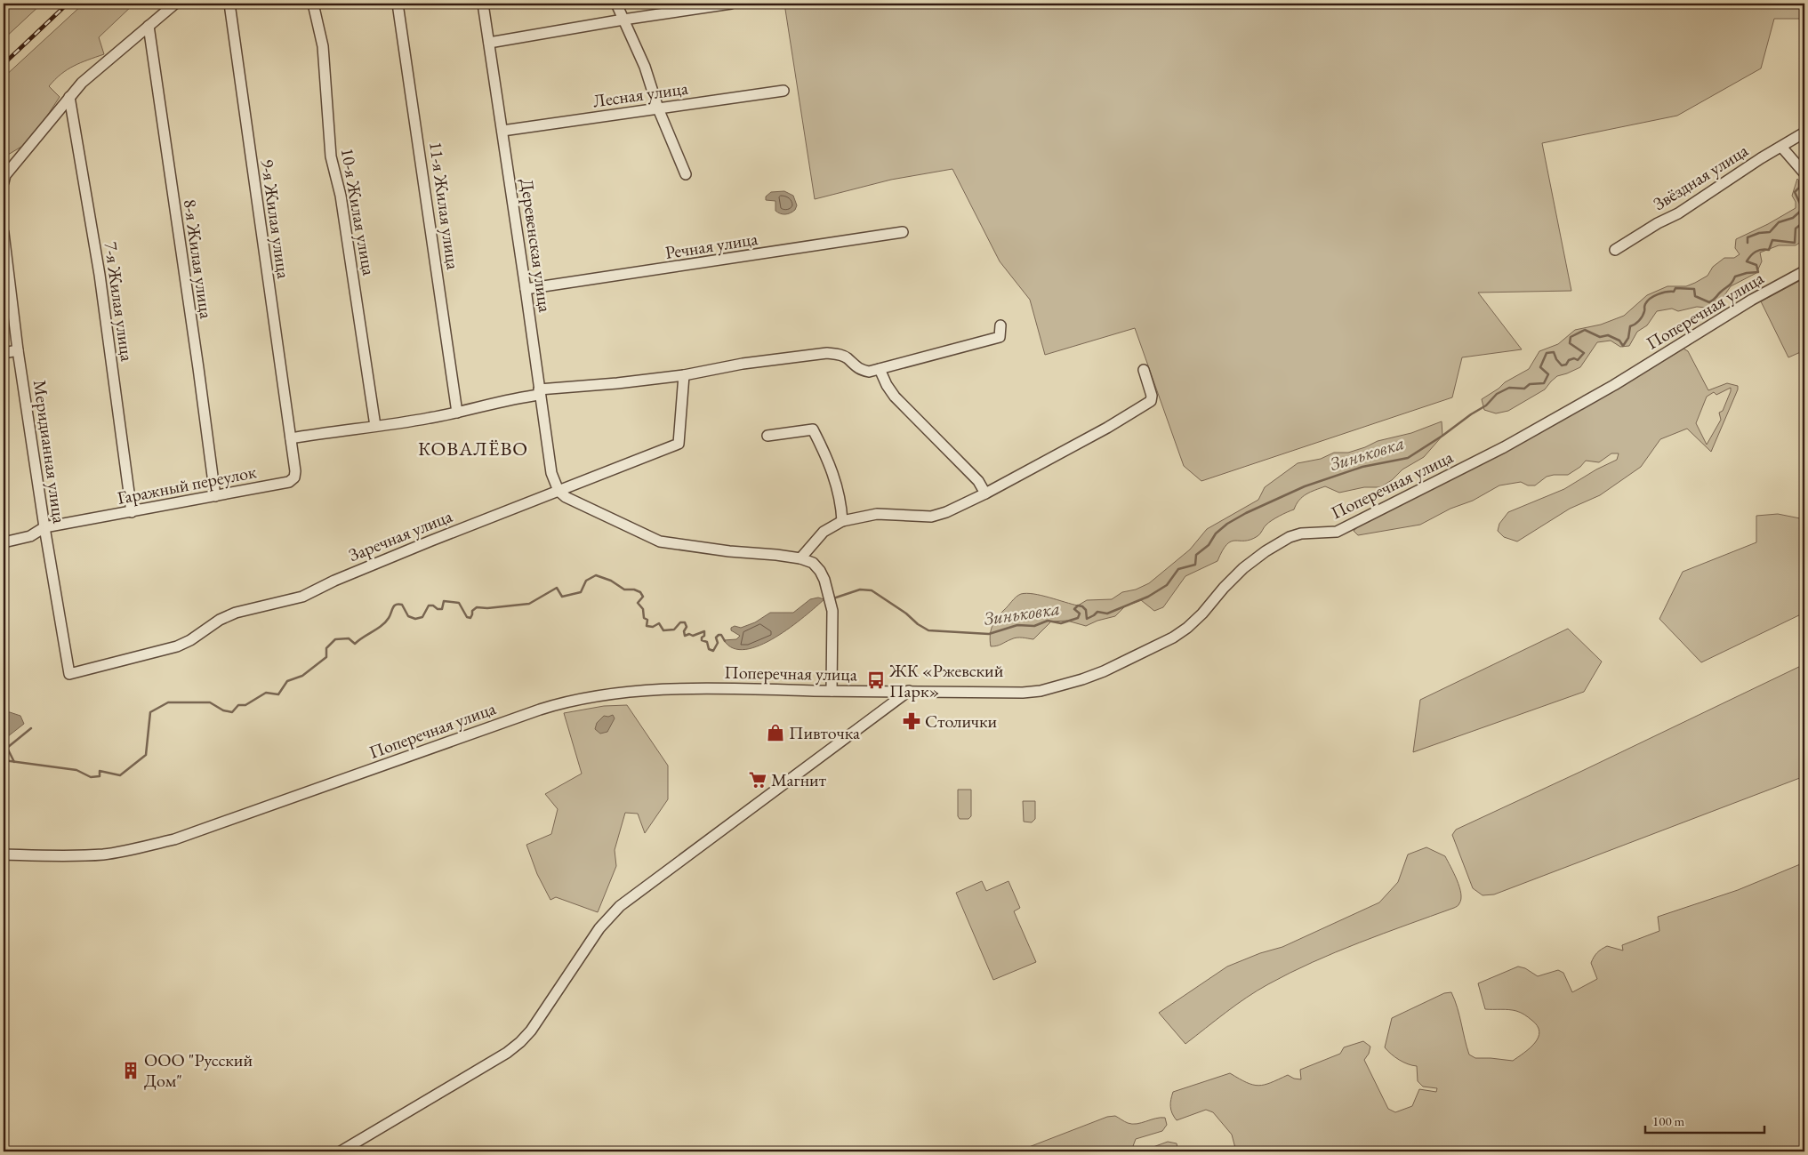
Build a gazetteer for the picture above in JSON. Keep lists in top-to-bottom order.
{
  "streets": {
    "street": [
      "Лесная улица",
      "Звёздная улица",
      "11-я Жилая улица",
      "10-я Жилая улица",
      "9-я Жилая улица",
      "Деревенская улица",
      "Речная улица",
      "8-я Жилая улица",
      "7-я Жилая улица",
      "Поперечная улица",
      "Меридианная улица",
      "Гаражный переулок",
      "Заречная улица"
    ]
  },
  "crossings": [
    ["Лесная улица", "Деревенская улица"],
    ["9-я Жилая улица", "Гаражный переулок"],
    ["Деревенская улица", "Речная улица"],
    ["Деревенская улица", "Заречная улица"],
    ["8-я Жилая улица", "Гаражный переулок"],
    ["7-я Жилая улица", "Гаражный переулок"],
    ["Меридианная улица", "Гаражный переулок"],
    ["Меридианная улица", "Заречная улица"]
  ],
  "districts": ["КОВАЛЁВО"],
  "water": ["Зиньковка"],
  "places": {
    "bus stop": ["ЖК «Ржевский Парк»"],
    "pharmacy": ["Столички"],
    "shop": ["Пивточка"],
    "supermarket": ["Магнит"],
    "building": ["ООО \"Русский Дом\""]
  },
  "scale_bar": "100 m"
}
